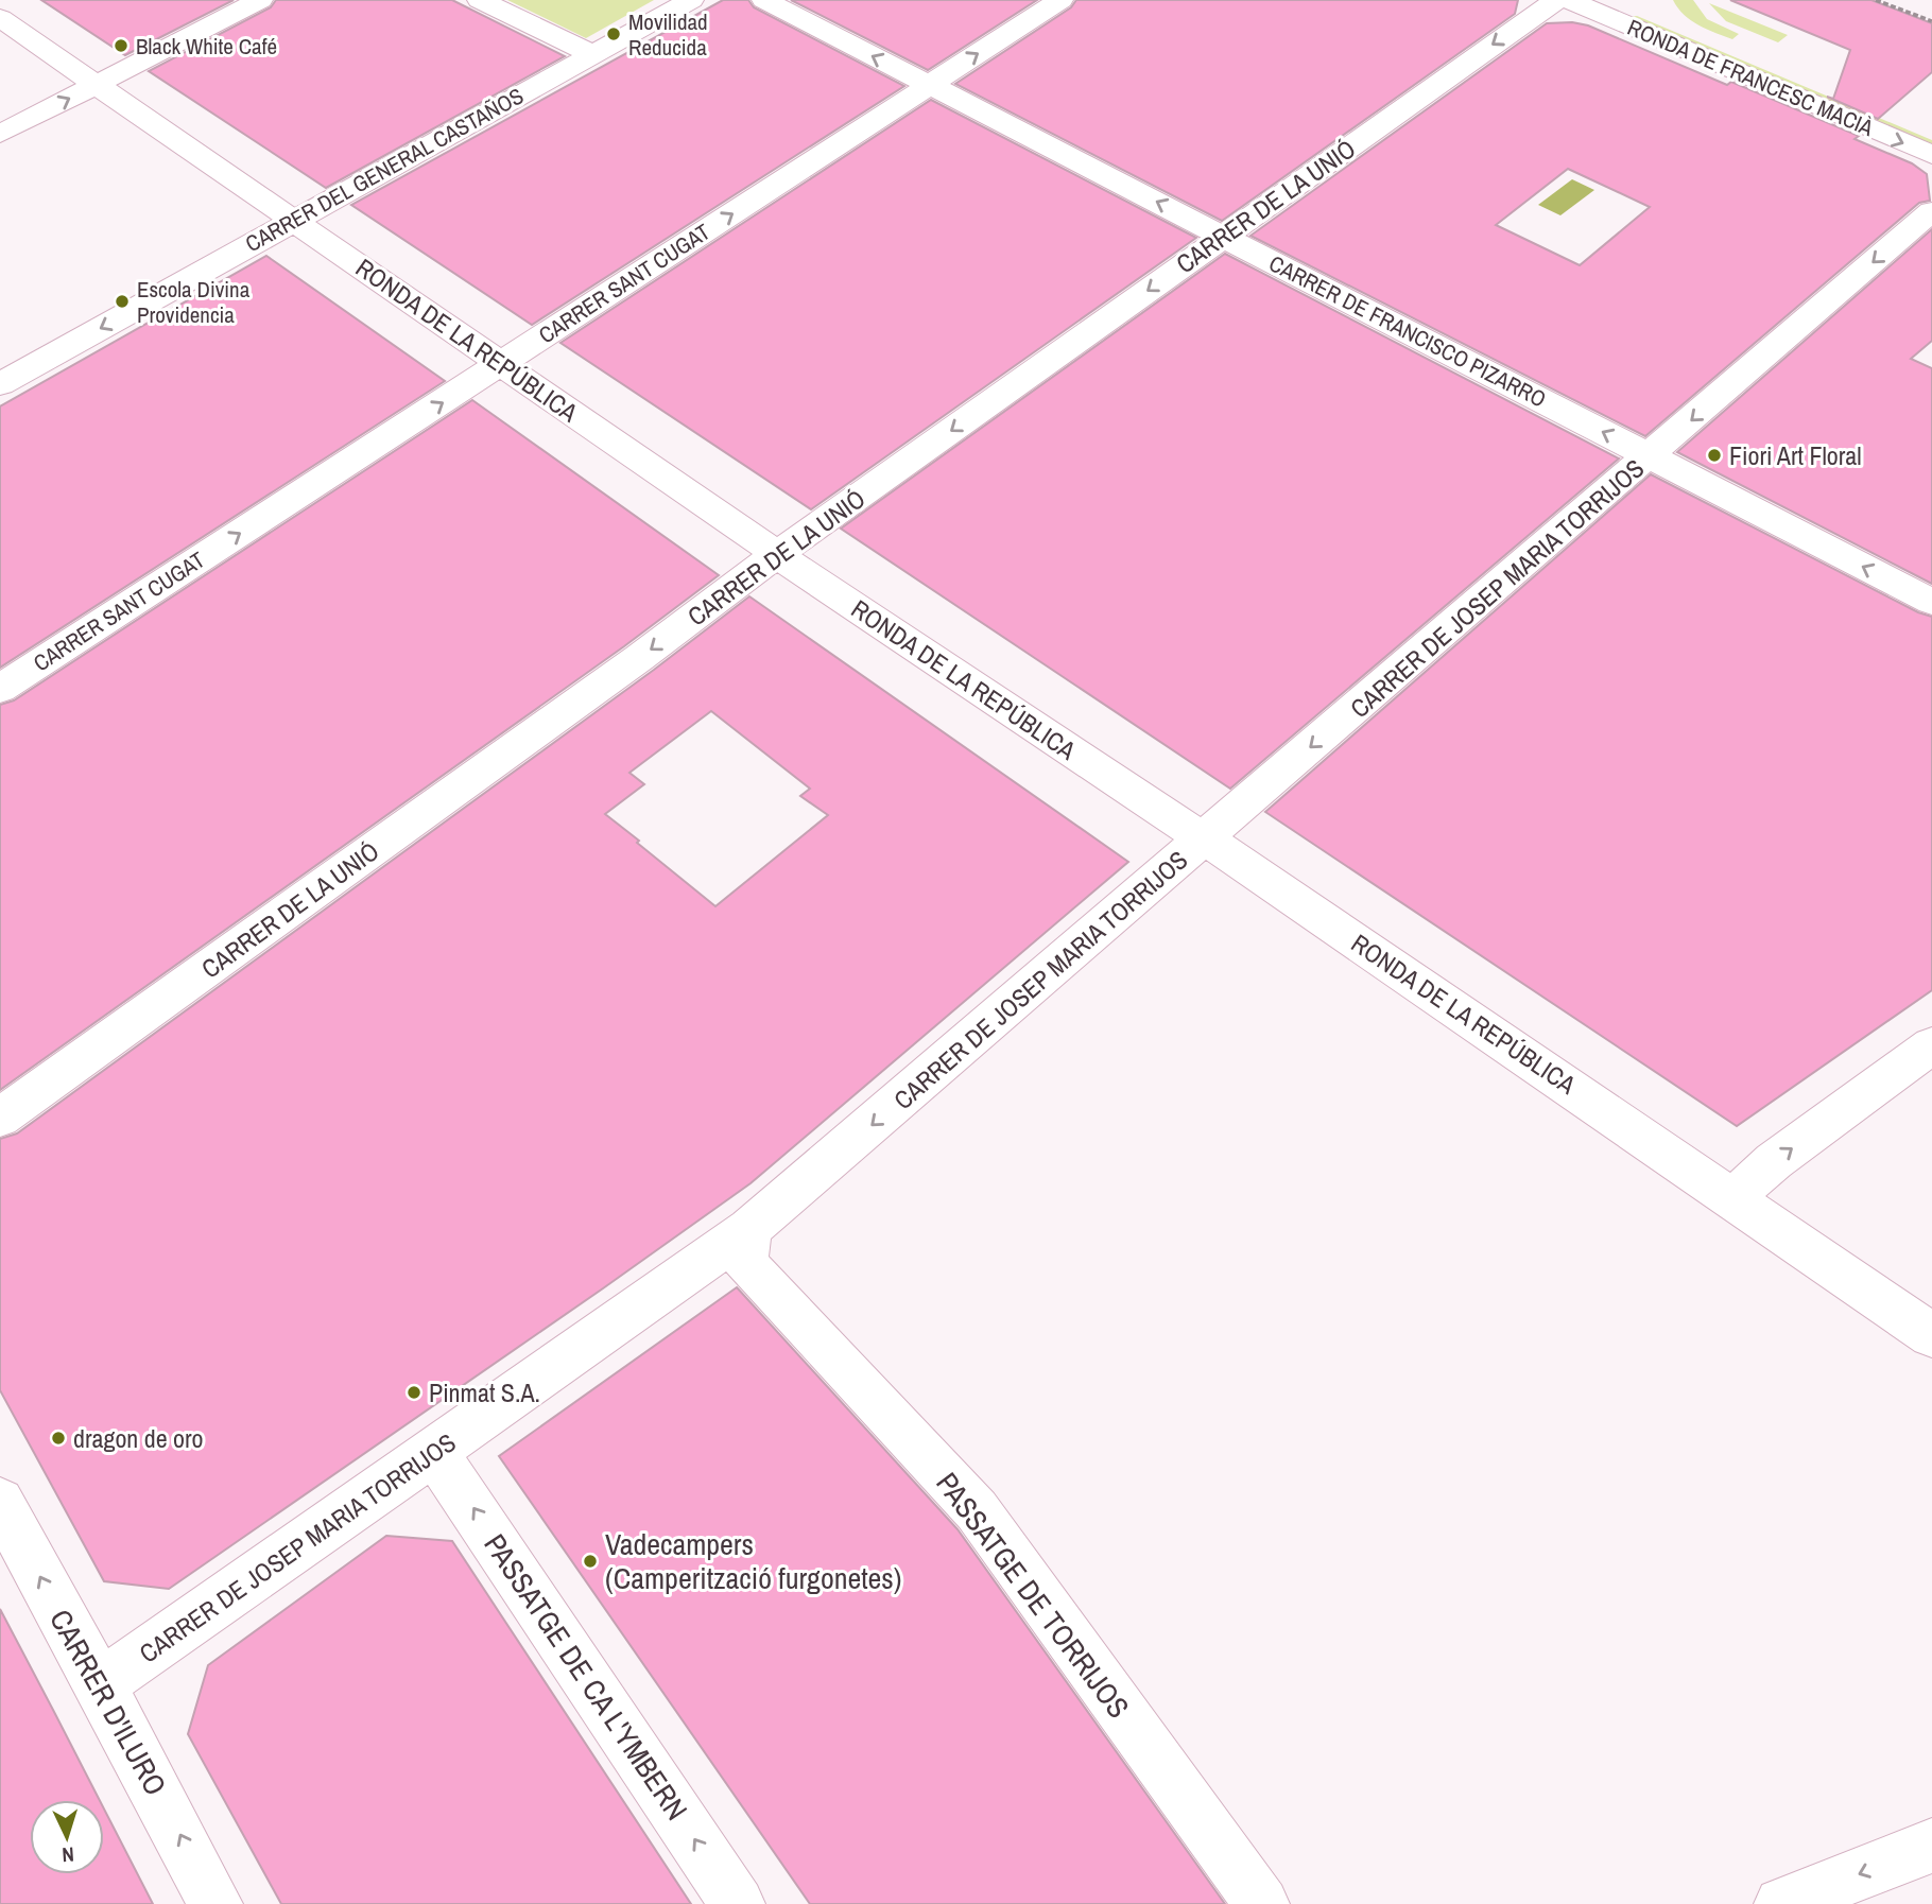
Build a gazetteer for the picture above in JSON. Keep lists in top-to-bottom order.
{
  "streets": {
    "street": [
      "RONDA DE FRANCESC MACIÀ",
      "CARRER DEL GENERAL CASTAÑOS",
      "CARRER DE LA UNIÓ",
      "CARRER SANT CUGAT",
      "CARRER DE FRANCISCO PIZARRO",
      "RONDA DE LA REPÚBLICA",
      "CARRER DE JOSEP MARIA TORRIJOS",
      "PASSATGE DE TORRIJOS",
      "PASSATGE DE CA L'YMBERN",
      "CARRER D'ILURO"
    ]
  },
  "crossings": [
    ["CARRER DEL GENERAL CASTAÑOS", "RONDA DE LA REPÚBLICA"],
    ["CARRER DE LA UNIÓ", "CARRER DE FRANCISCO PIZARRO"],
    ["CARRER DE LA UNIÓ", "RONDA DE LA REPÚBLICA"],
    ["CARRER SANT CUGAT", "CARRER DE FRANCISCO PIZARRO"],
    ["CARRER SANT CUGAT", "RONDA DE LA REPÚBLICA"],
    ["CARRER DE FRANCISCO PIZARRO", "CARRER DE JOSEP MARIA TORRIJOS"],
    ["RONDA DE LA REPÚBLICA", "CARRER DE JOSEP MARIA TORRIJOS"],
    ["CARRER DE JOSEP MARIA TORRIJOS", "PASSATGE DE TORRIJOS"],
    ["CARRER DE JOSEP MARIA TORRIJOS", "PASSATGE DE CA L'YMBERN"],
    ["CARRER DE JOSEP MARIA TORRIJOS", "CARRER D'ILURO"]
  ],
  "one_way": [
    "CARRER DE LA UNIÓ",
    "CARRER SANT CUGAT",
    "CARRER DE FRANCISCO PIZARRO",
    "CARRER DE JOSEP MARIA TORRIJOS",
    "PASSATGE DE CA L'YMBERN",
    "CARRER D'ILURO"
  ],
  "places": [
    "Movilidad Reducida",
    "Black White Café",
    "Escola Divina Providencia",
    "Fiori Art Floral",
    "Pinmat S.A.",
    "dragon de oro",
    "Vadecampers (Camperització furgonetes)"
  ],
  "north": "bottom"
}
